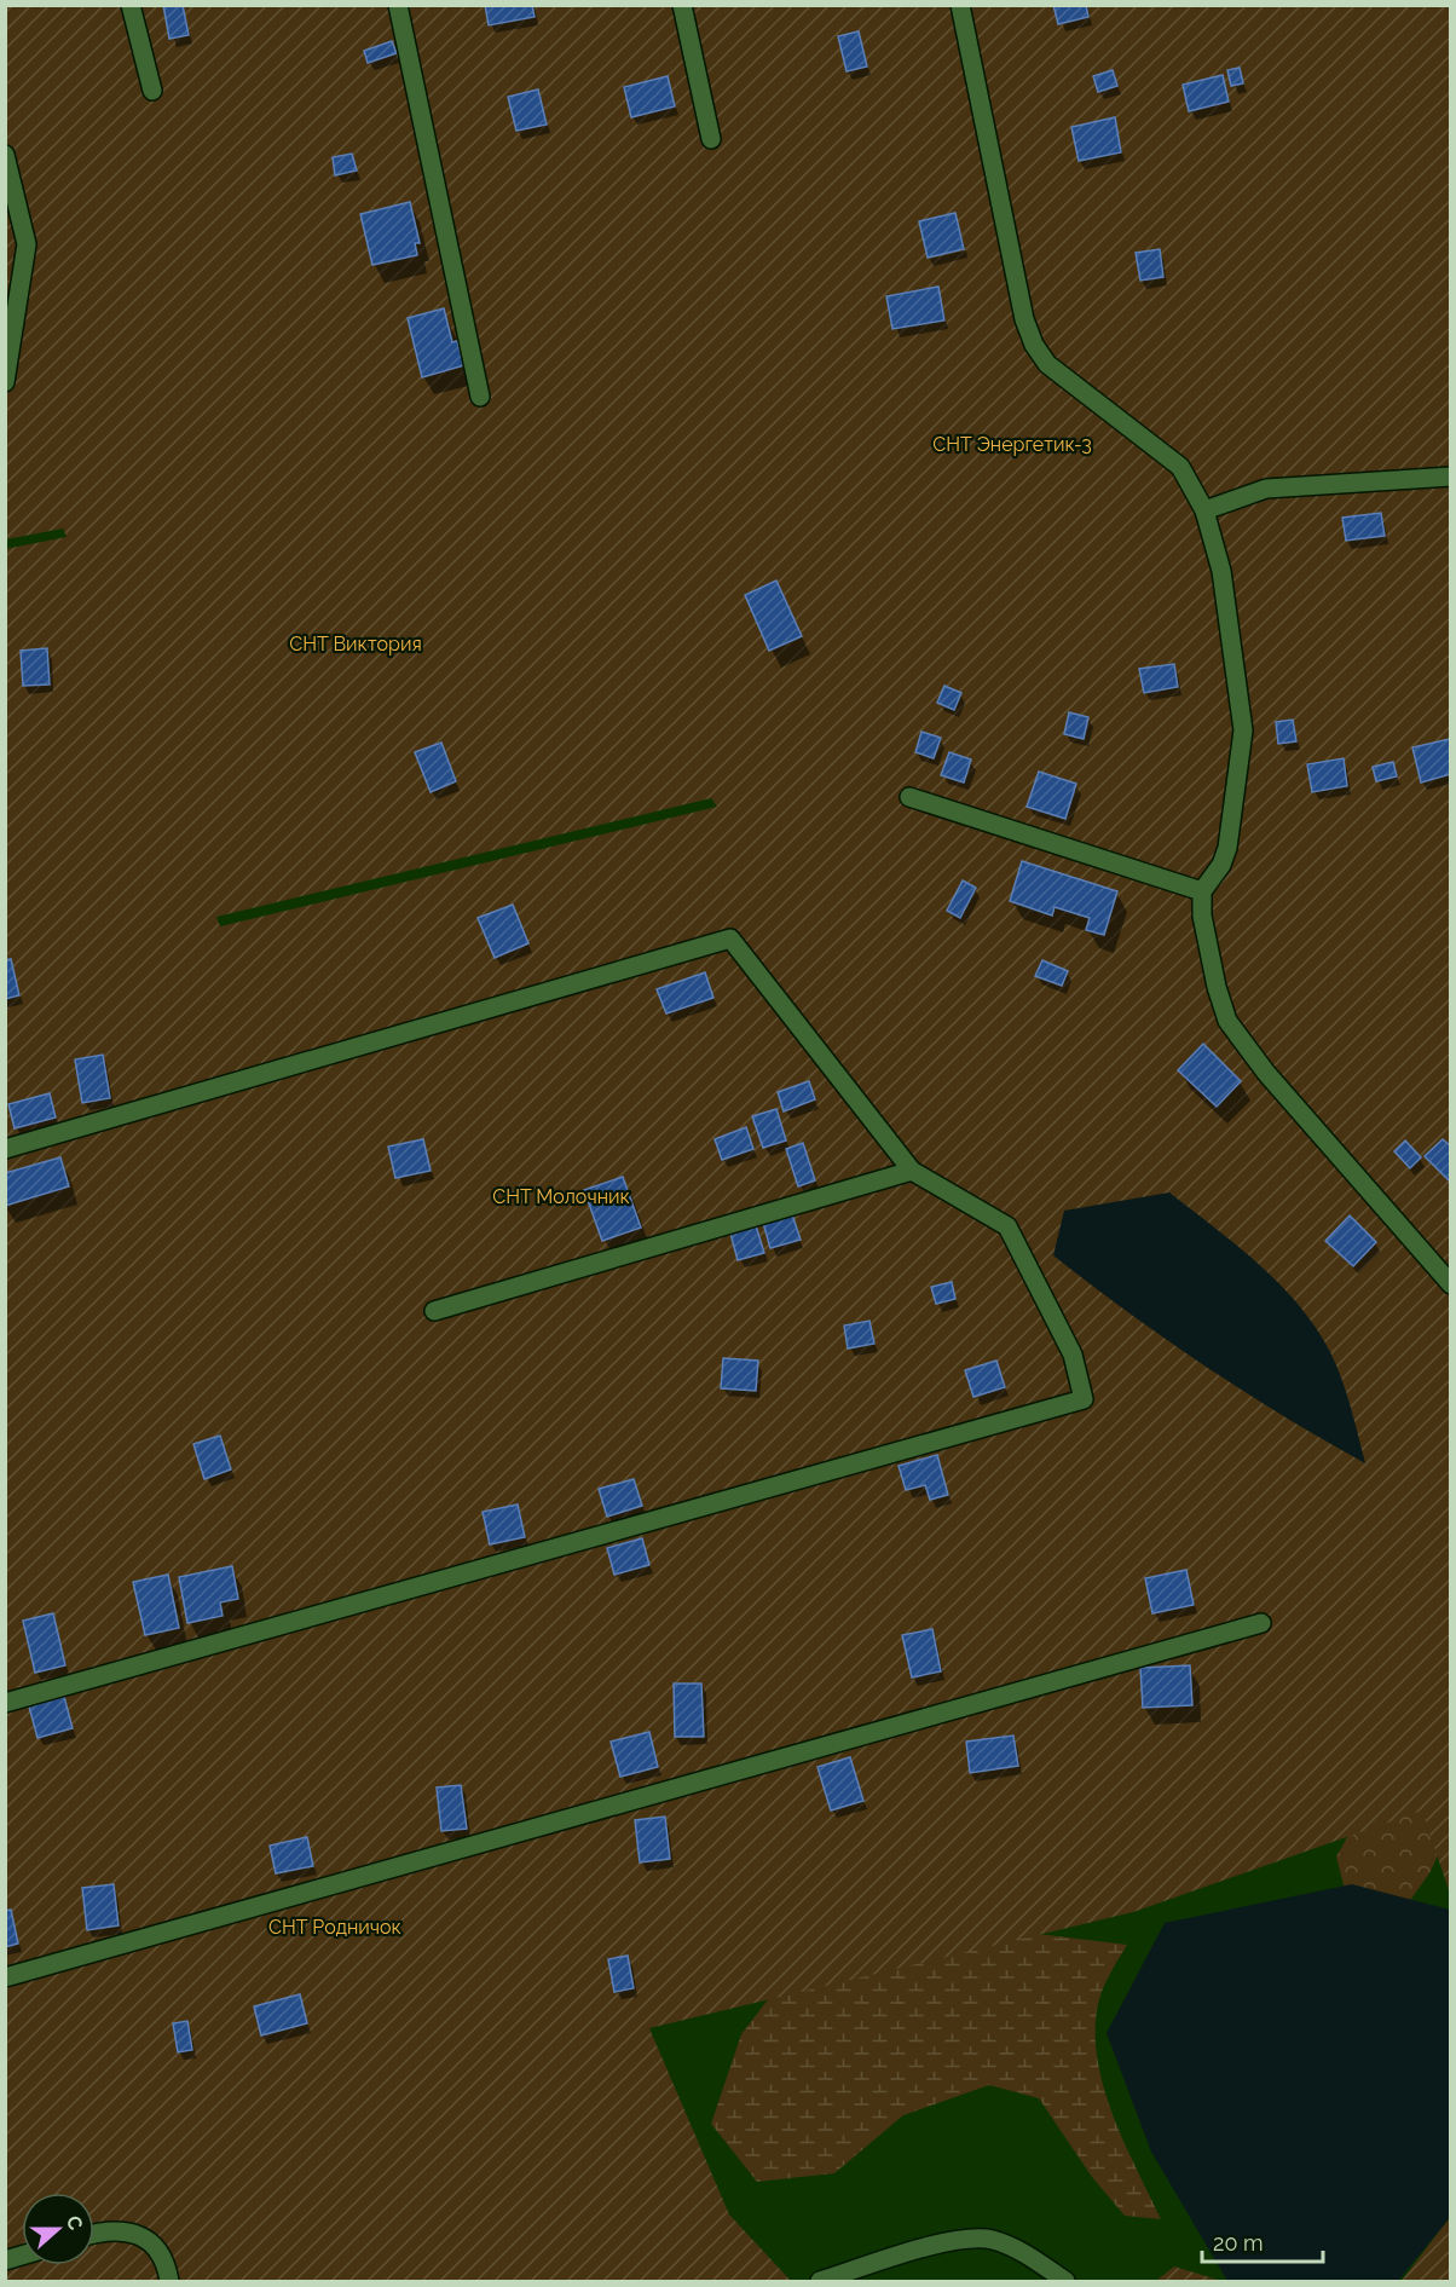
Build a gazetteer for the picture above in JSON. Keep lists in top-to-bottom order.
{
  "parks": [
    "СНТ Энергетик-3",
    "СНТ Виктория",
    "СНТ Молочник",
    "СНТ Родничок"
  ],
  "scale_bar": "20 m",
  "north": "right"
}
